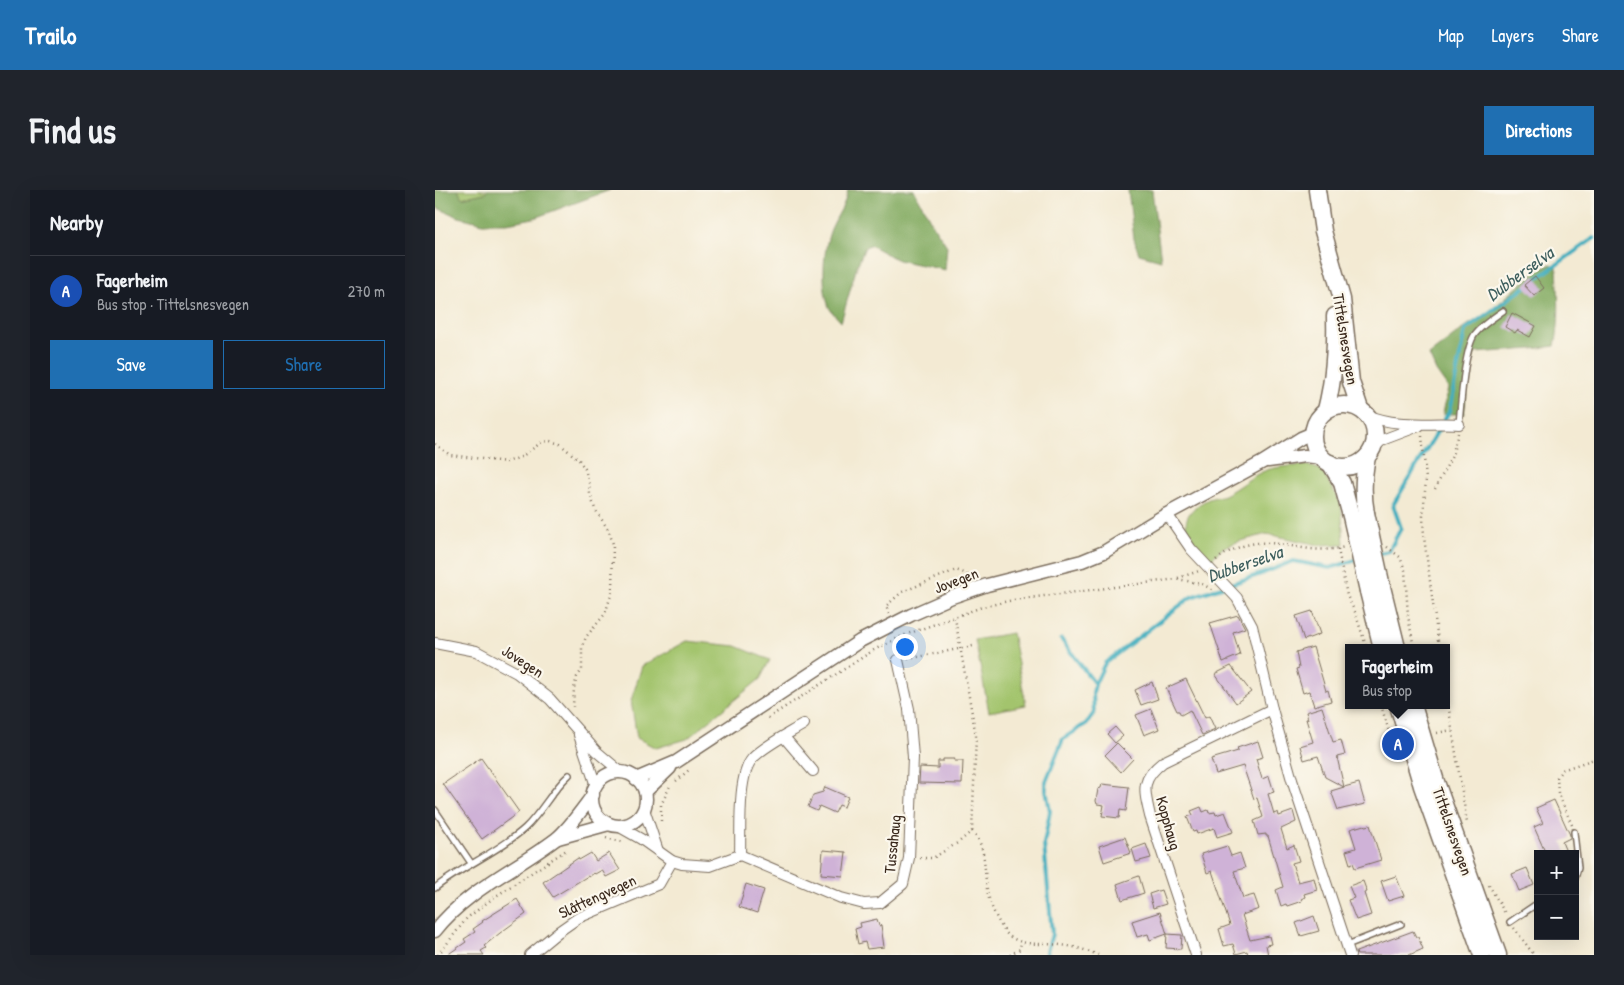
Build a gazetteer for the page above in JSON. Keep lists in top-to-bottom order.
{
  "streets": {
    "main road": ["Tittelsnesvegen"],
    "street": [
      "Jovegen",
      "Kopphaug",
      "Tussahaug",
      "Slåttengvegen"
    ]
  },
  "crossings": [
    ["Tittelsnesvegen", "Jovegen"]
  ],
  "water": ["Dubberselva"],
  "page": {
    "header": "Trailo",
    "nav": ["Map", "Layers", "Share"],
    "buttons": [
      "Directions",
      ["Save", "Share"]
    ],
    "title": "Find us",
    "heading": "Nearby",
    "list": [
      {
        "mark": "A",
        "name": "Fagerheim",
        "note": "Bus stop · Tittelsnesvegen",
        "value": "270 m"
      }
    ],
    "popup": ["Fagerheim", "Bus stop"],
    "pins": "A",
    "map_buttons": ["+", "−"]
  }
}
